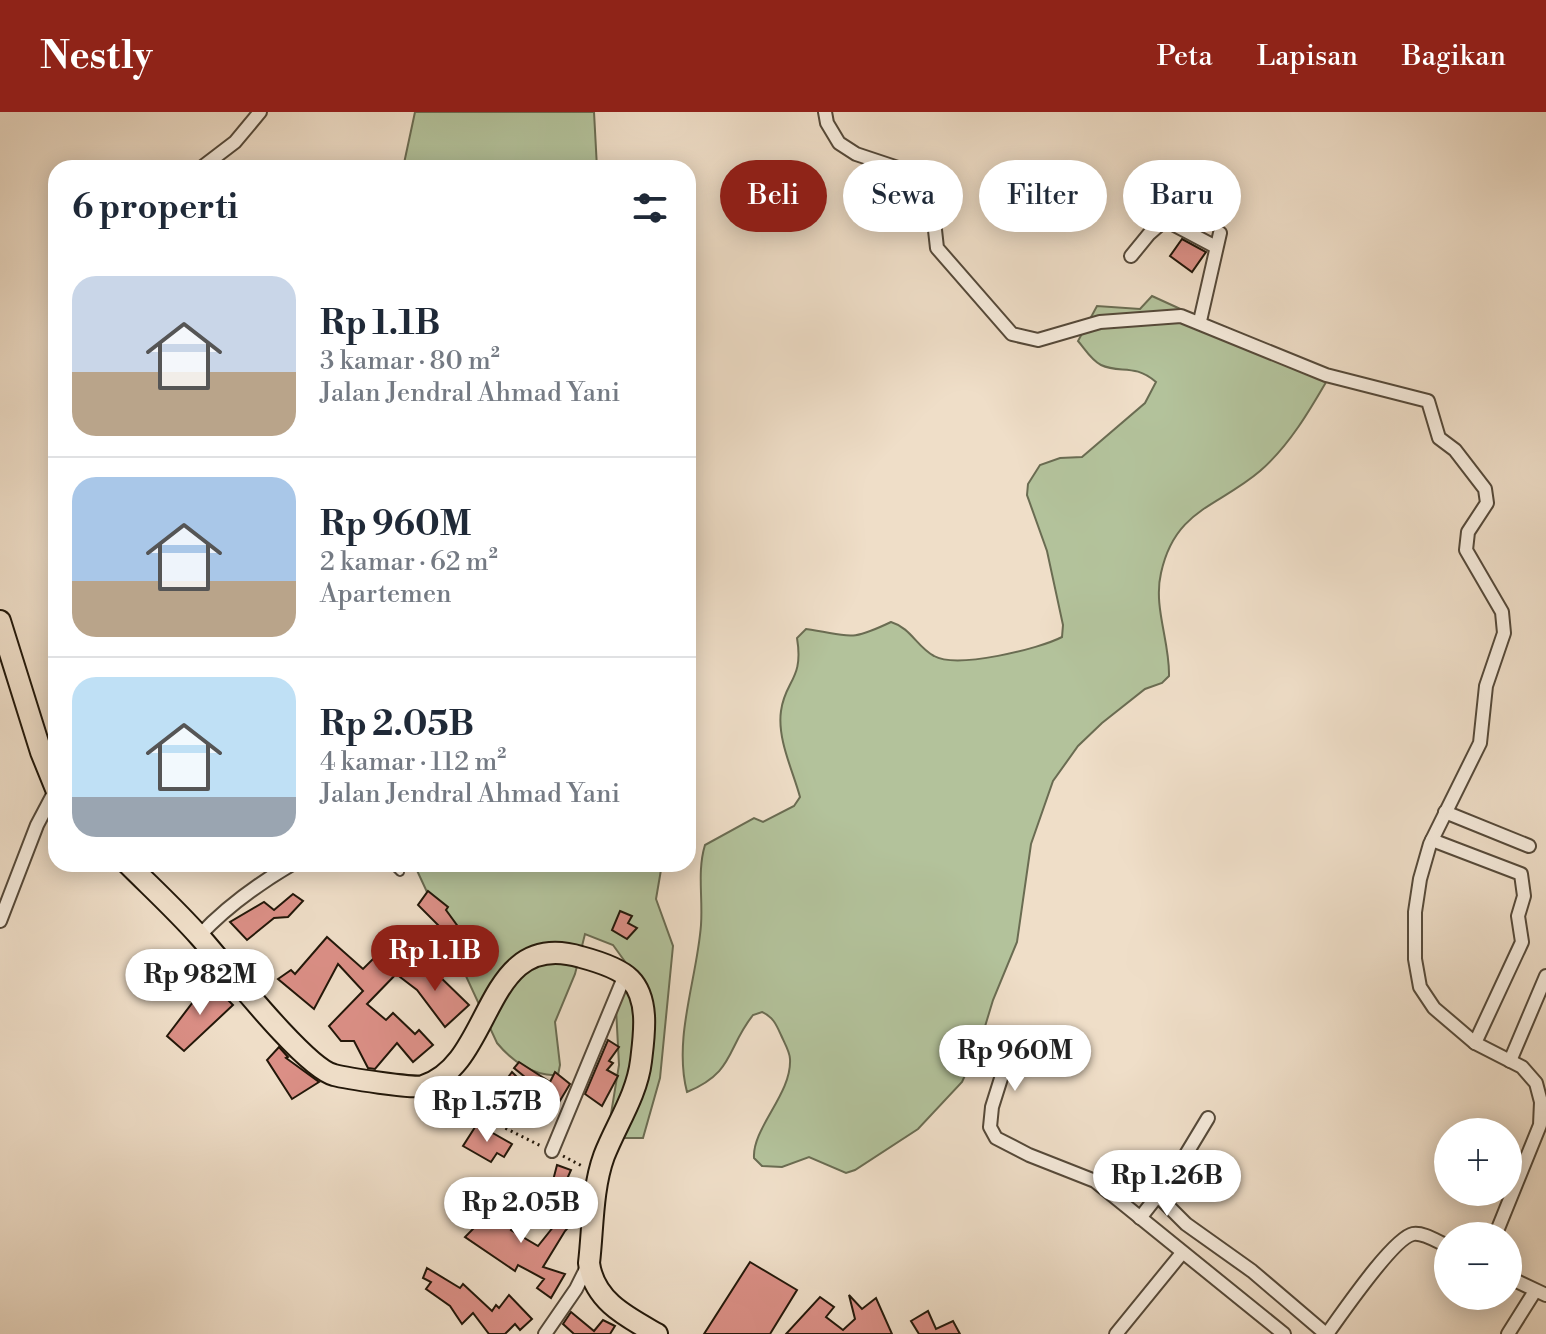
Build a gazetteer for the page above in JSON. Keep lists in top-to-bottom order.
{
  "page": {
    "header": "Nestly",
    "nav": ["Peta", "Lapisan", "Bagikan"],
    "chip": [
      "Beli",
      "Sewa",
      "Filter",
      "Baru"
    ],
    "heading": "6 properti",
    "list": [
      {
        "name": "Rp 1.1B",
        "note": "3 kamar · 80 m² · Jalan Jendral Ahmad Yani"
      },
      {
        "name": "Rp 960M",
        "note": "2 kamar · 62 m² · Apartemen"
      },
      {
        "name": "Rp 2.05B",
        "note": "4 kamar · 112 m² · Jalan Jendral Ahmad Yani"
      }
    ],
    "price": [
      "Rp 1.1B",
      "Rp 982M",
      "Rp 960M",
      "Rp 1.57B",
      "Rp 1.26B",
      "Rp 2.05B"
    ],
    "map_buttons": ["+", "−"]
  }
}
